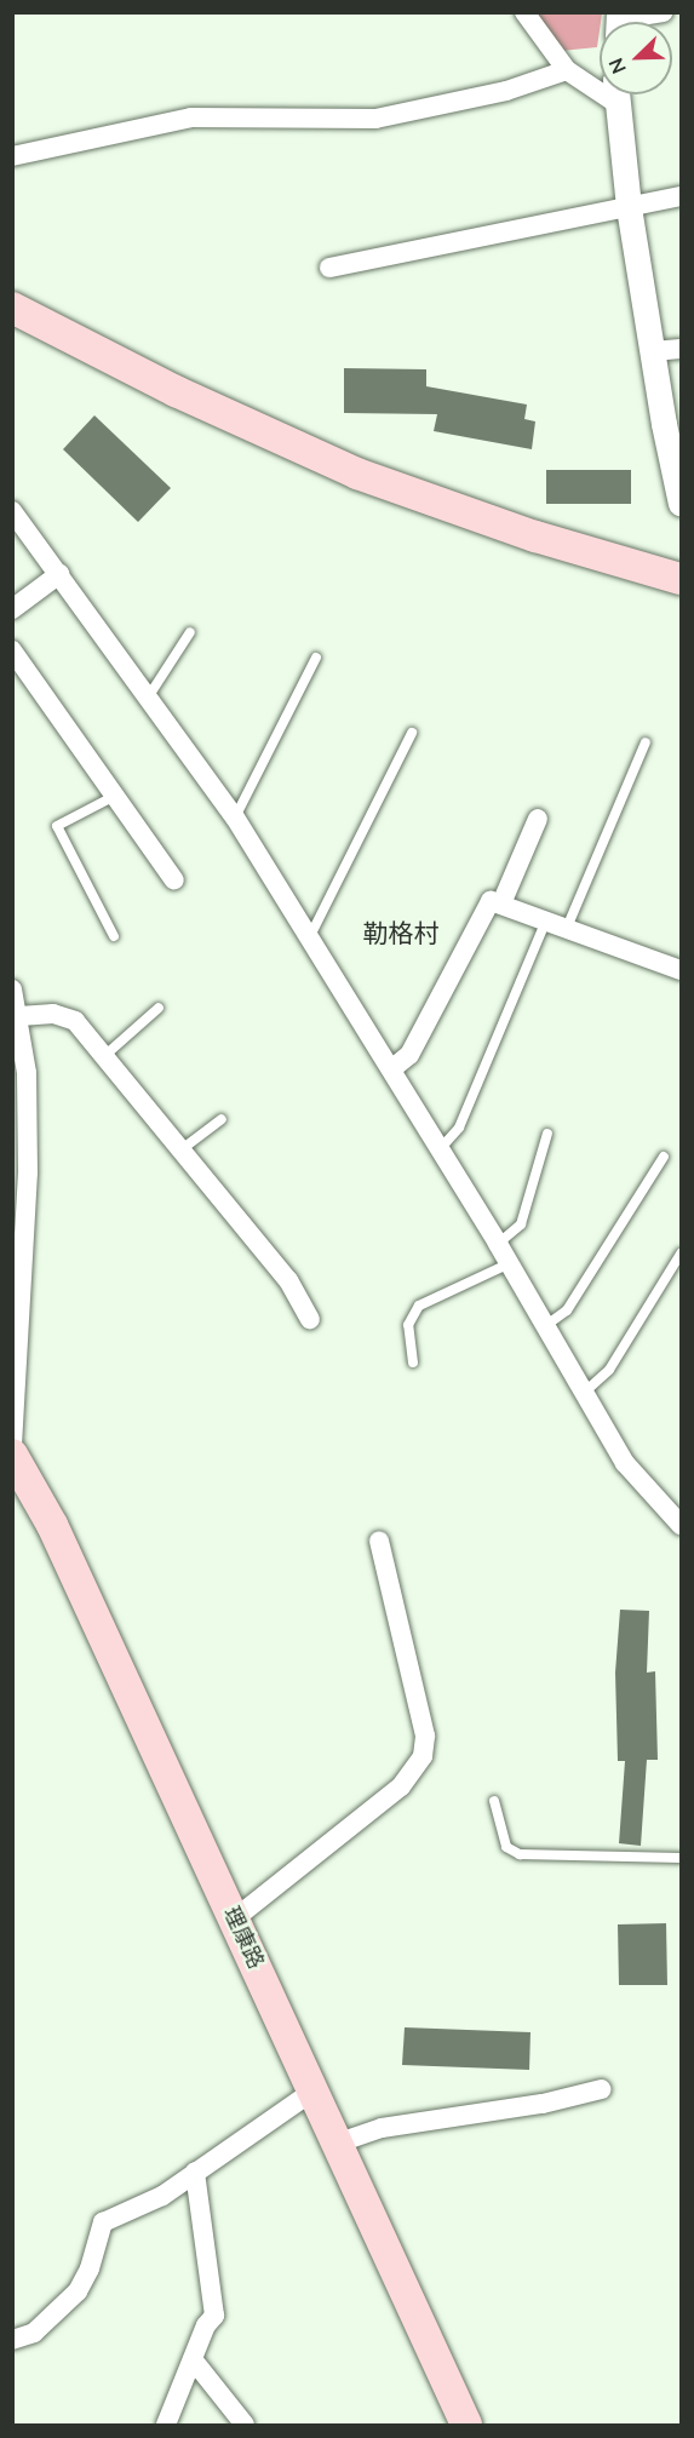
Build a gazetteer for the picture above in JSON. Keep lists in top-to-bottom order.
{
  "streets": {
    "main road": ["理康路"]
  },
  "districts": ["勒格村"],
  "north": "bottom left"
}
